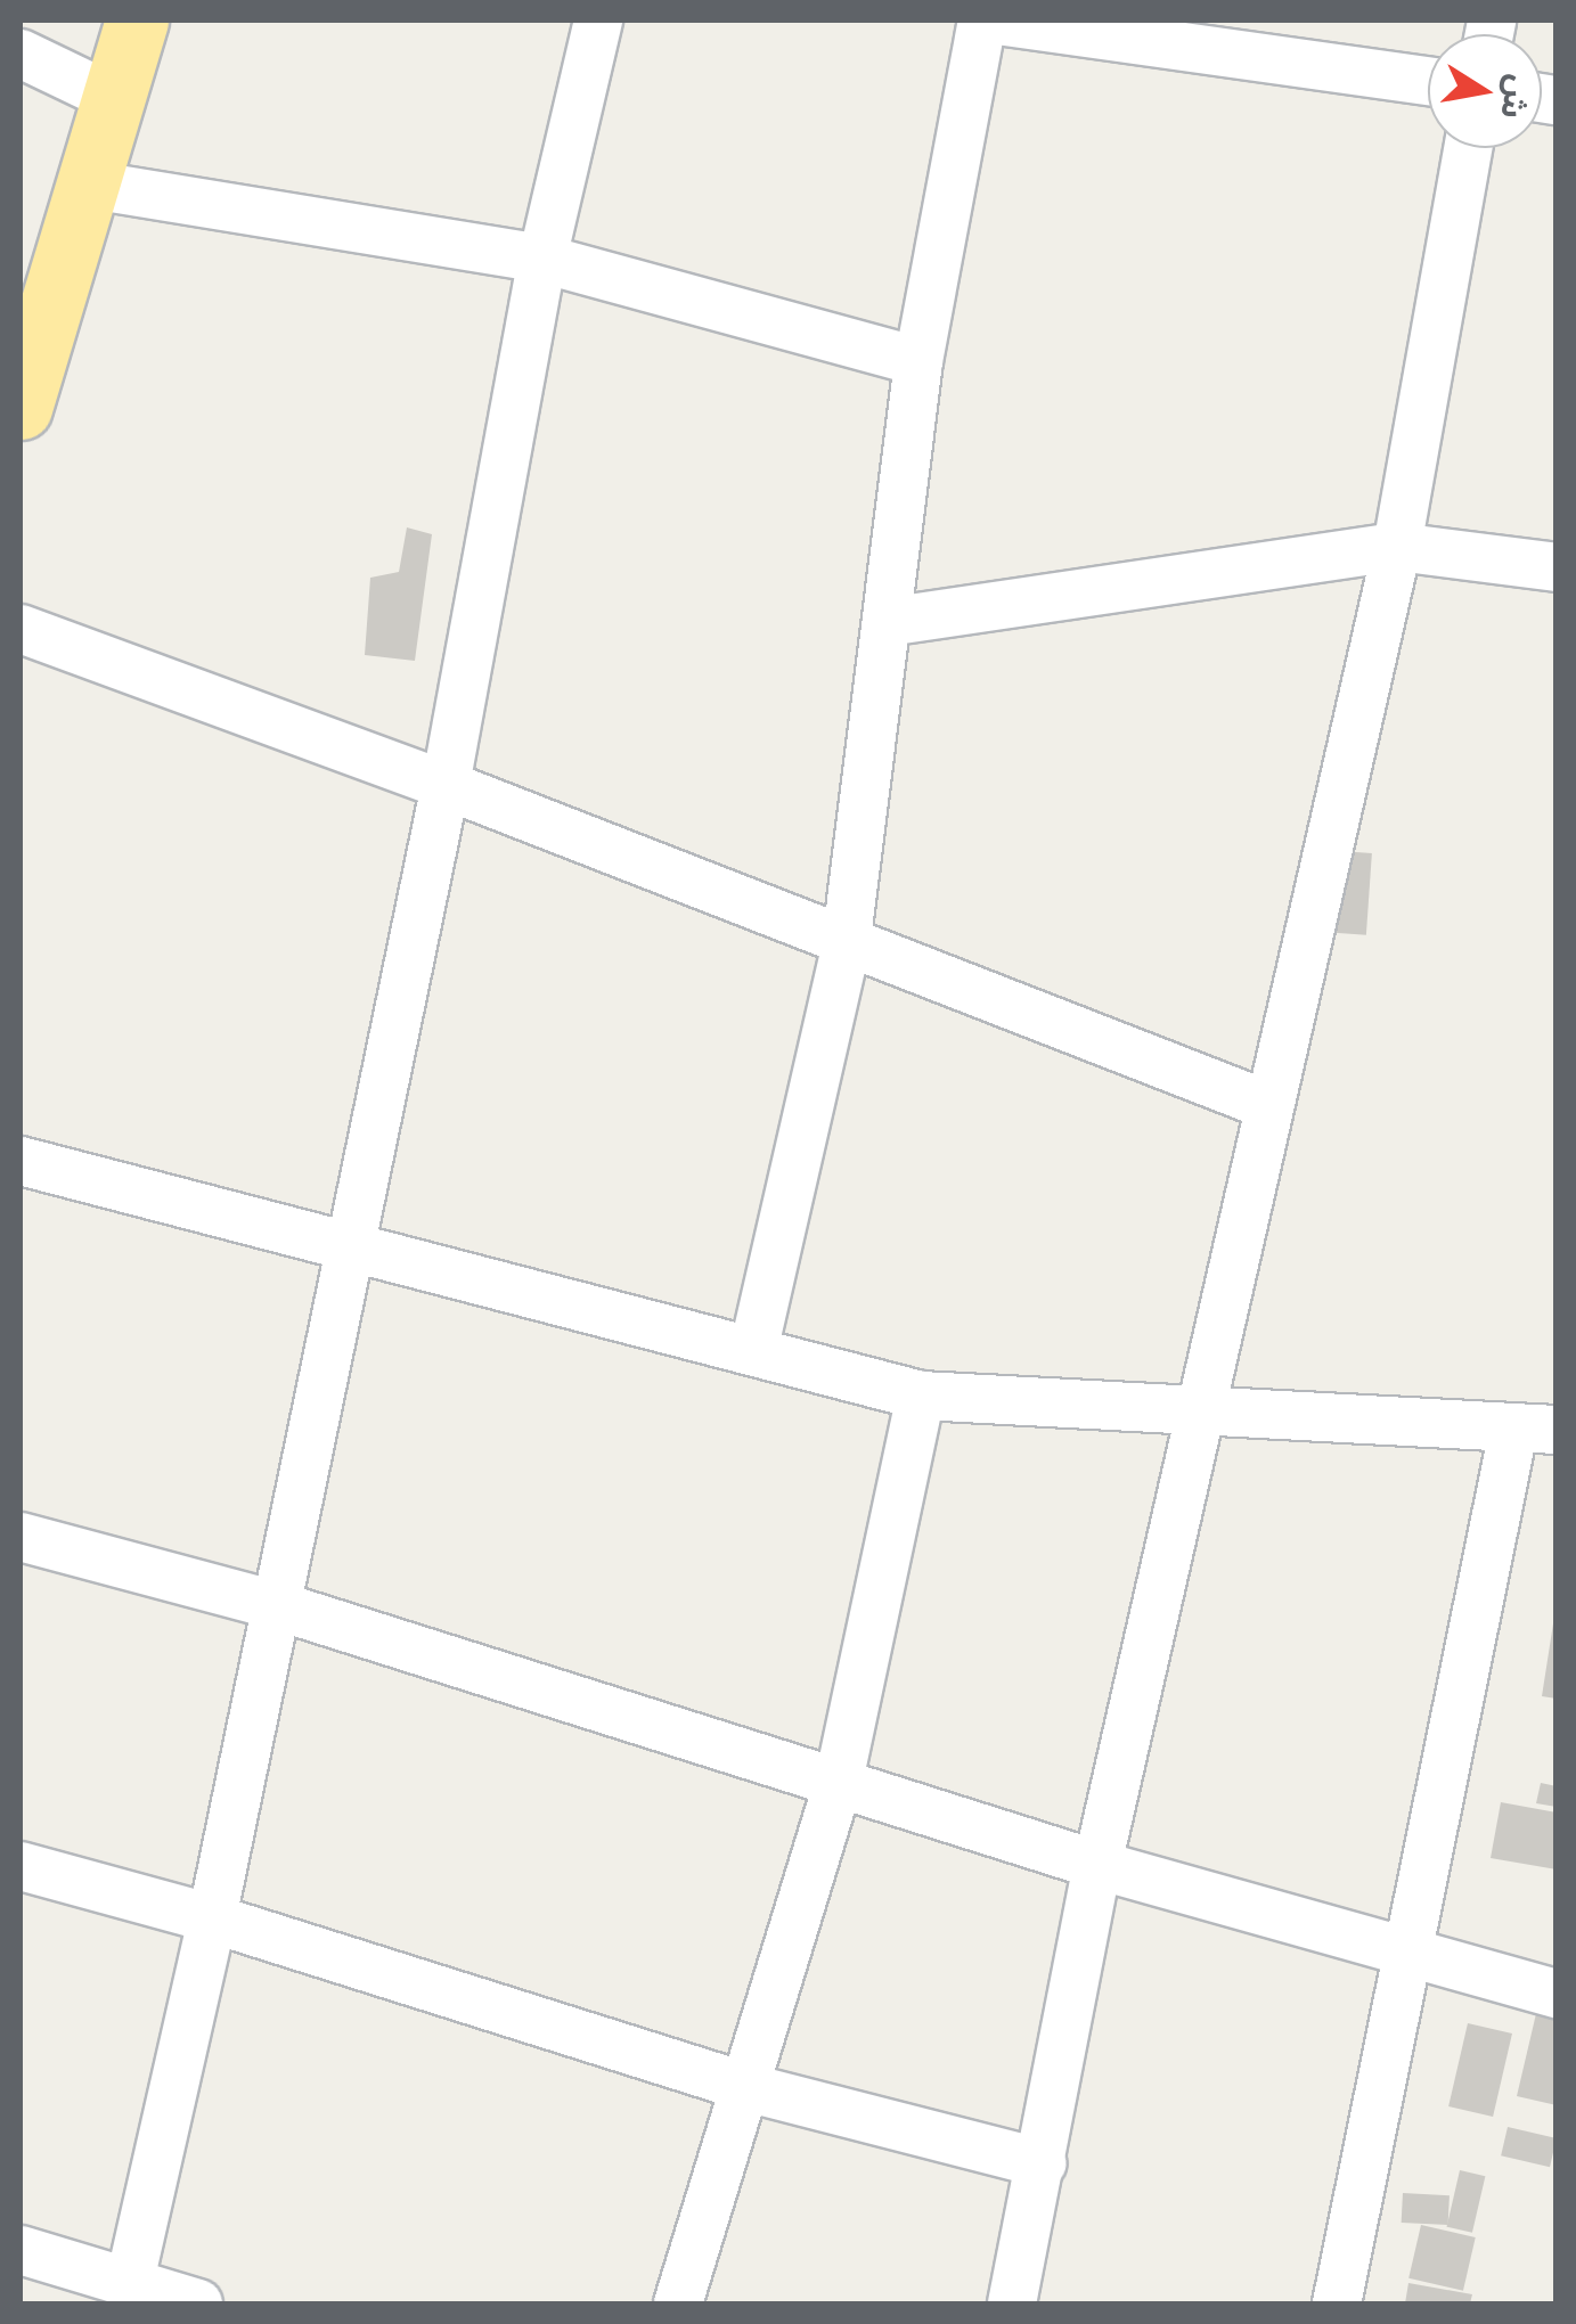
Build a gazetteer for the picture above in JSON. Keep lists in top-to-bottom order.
{
  "north": "right"
}
